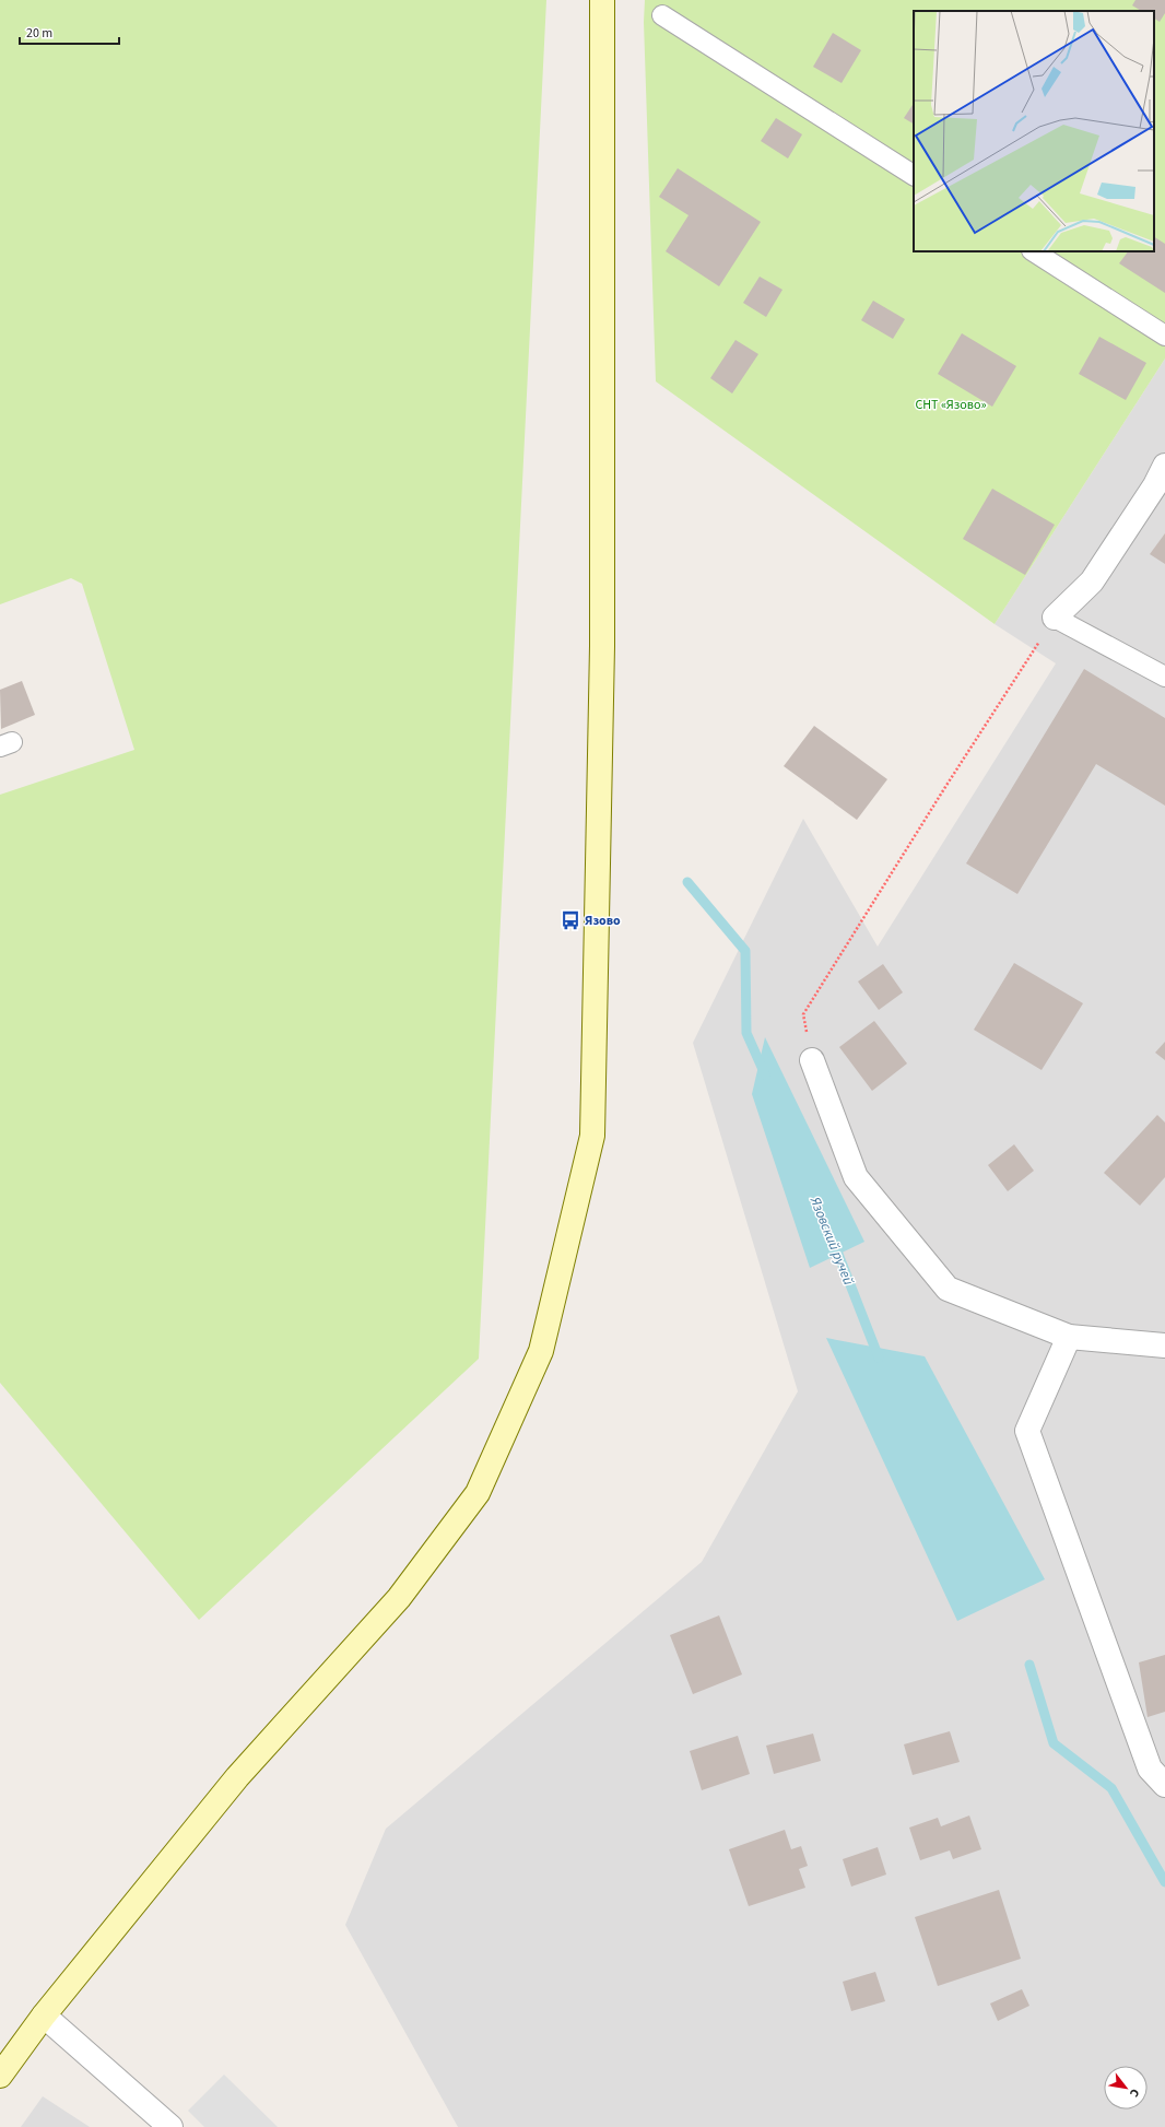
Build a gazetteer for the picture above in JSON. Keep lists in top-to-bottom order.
{
  "water": ["Язовский ручей"],
  "parks": ["СНТ «Язово»"],
  "places": {
    "bus stop": ["Язово"]
  },
  "scale_bar": "20 m",
  "north": "bottom right"
}
